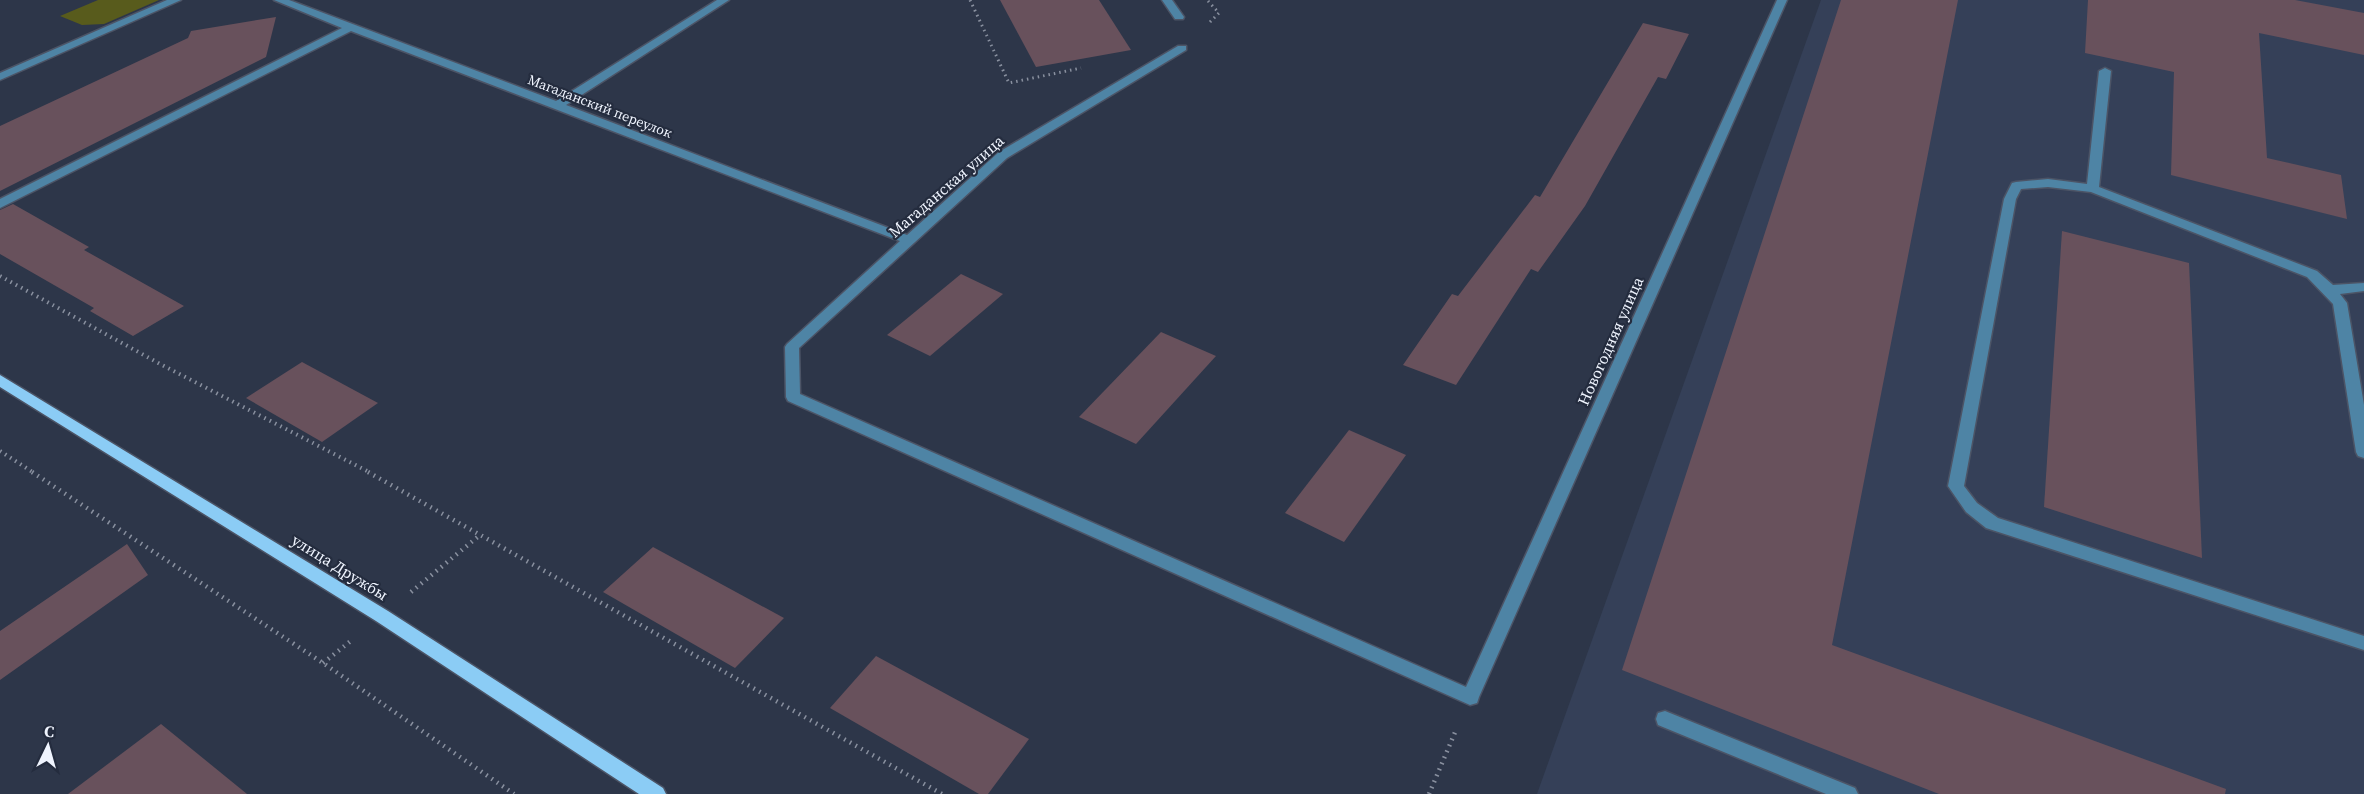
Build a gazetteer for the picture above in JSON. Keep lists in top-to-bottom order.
{
  "streets": {
    "main road": ["улица Дружбы"],
    "street": ["Магаданский переулок", "Магаданская улица", "Новогодняя улица"]
  },
  "crossings": [
    ["Магаданский переулок", "Магаданская улица"],
    ["Магаданская улица", "Новогодняя улица"]
  ],
  "north": "top"
}
